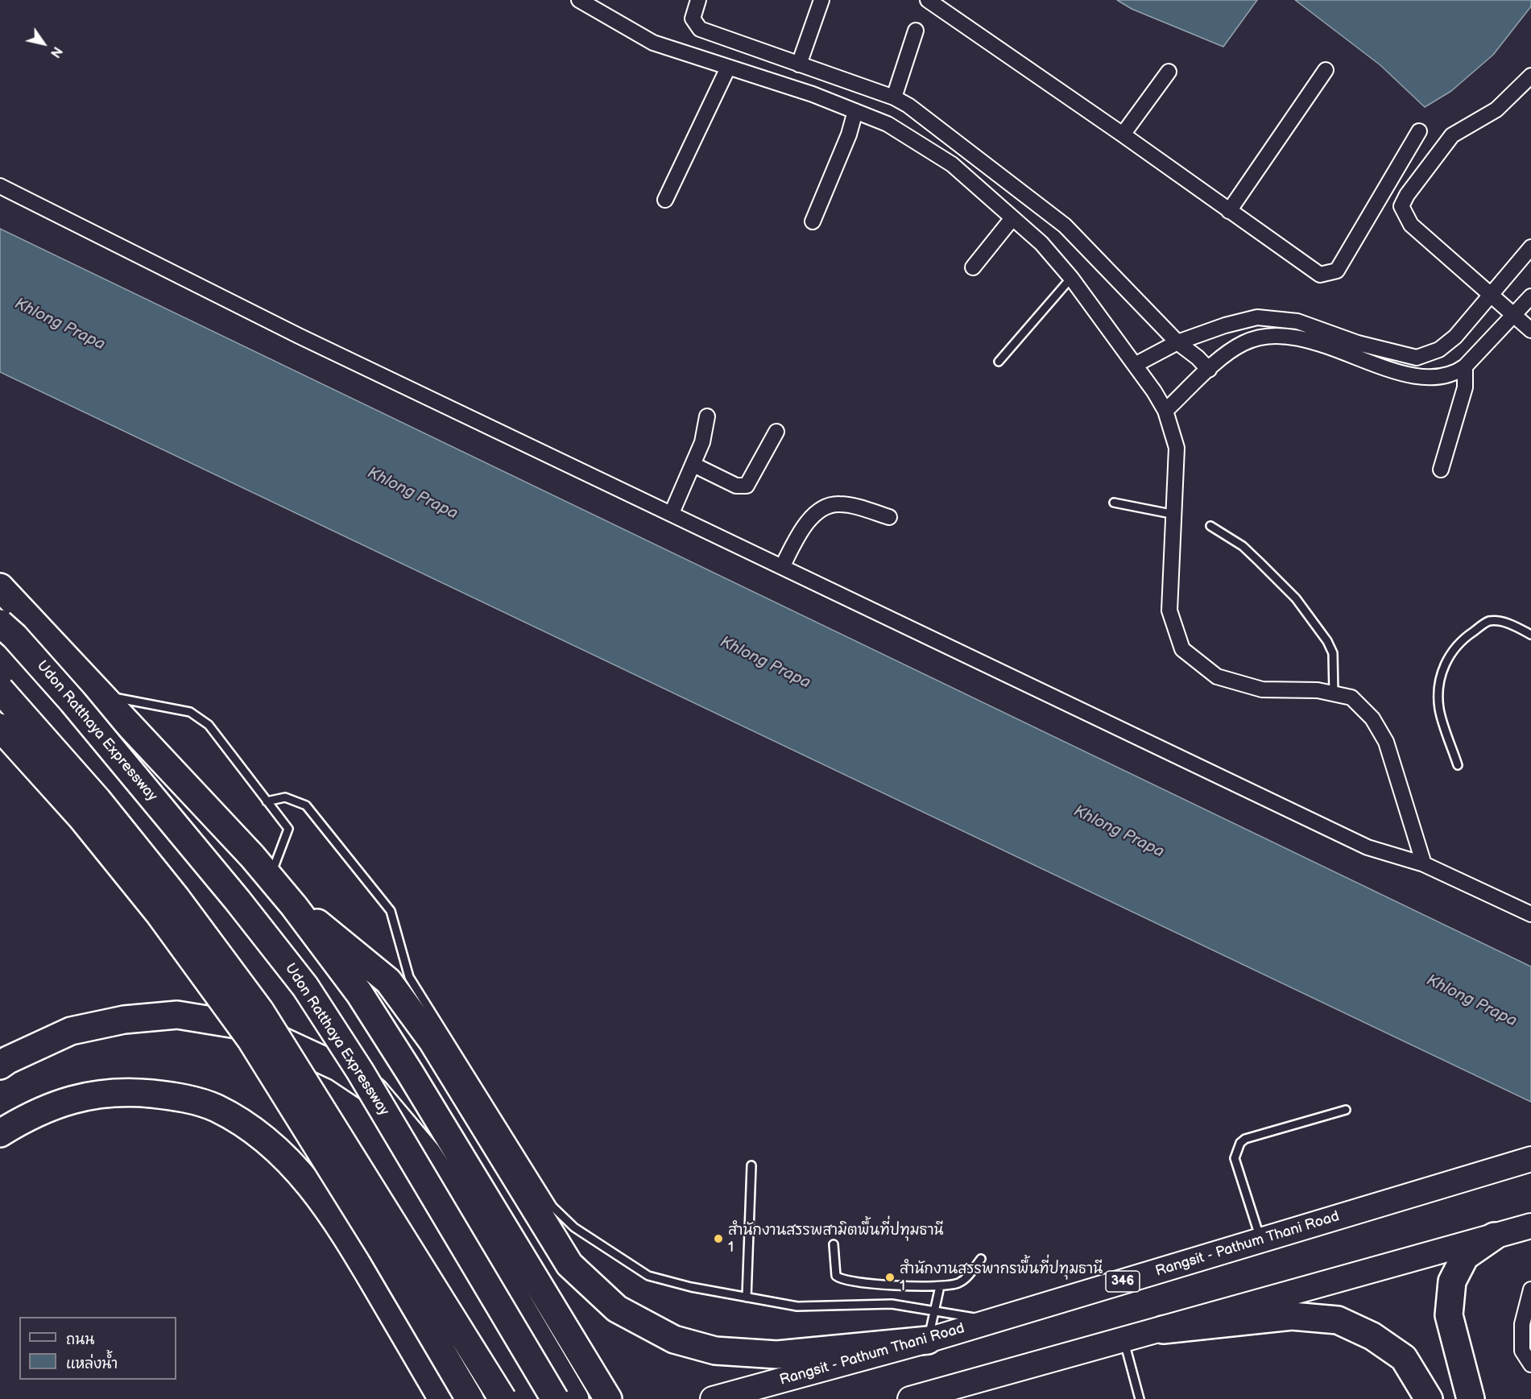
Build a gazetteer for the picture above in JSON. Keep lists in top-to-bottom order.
{
  "streets": {
    "highway": ["Udon Ratthaya Expressway"],
    "main road": ["Rangsit - Pathum Thani Road", "346"]
  },
  "water": ["Khlong Prapa"],
  "places": ["สำนักงานสรรพสามิตพื้นที่ปทุมธานี 1", "สำนักงานสรรพากรพื้นที่ปทุมธานี 1"],
  "legend": ["ถนน", "แหล่งน้ำ"],
  "north": "bottom right"
}
